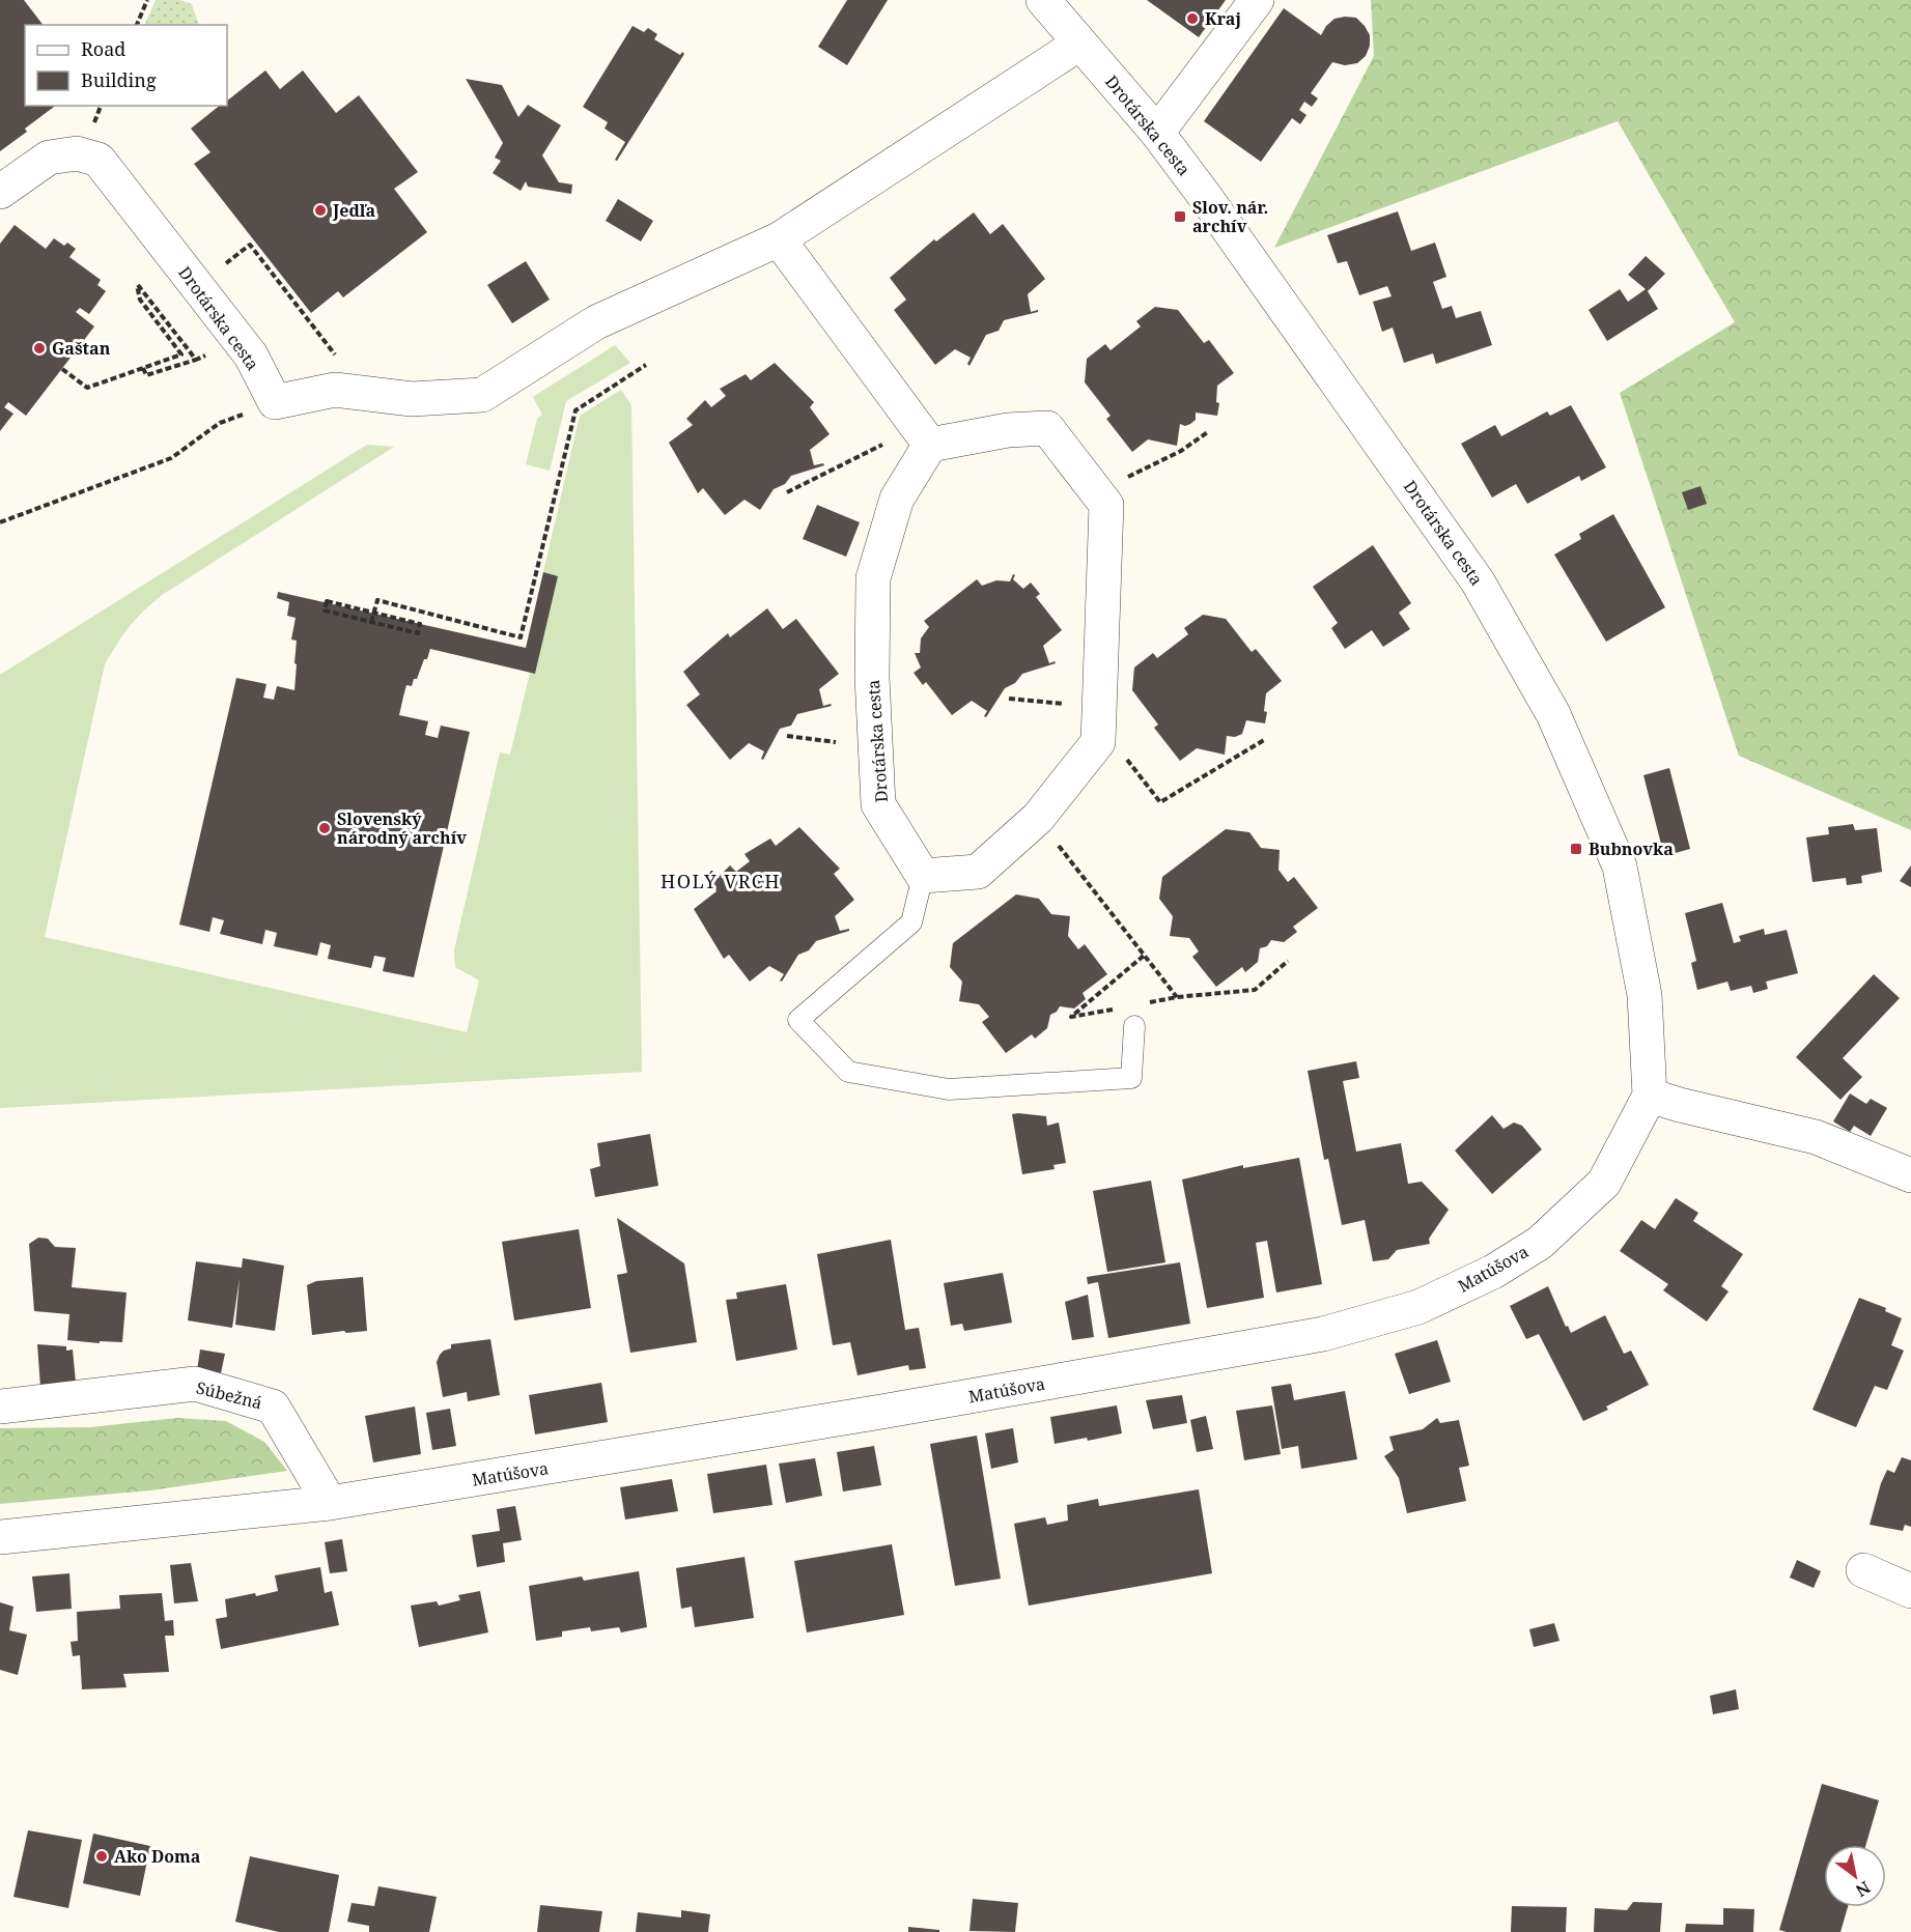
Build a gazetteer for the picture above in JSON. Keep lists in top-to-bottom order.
{
  "streets": {
    "street": ["Drotárska cesta", "Matúšova", "Súbežná"]
  },
  "crossings": [
    ["Drotárska cesta", "Matúšova"],
    ["Matúšova", "Súbežná"]
  ],
  "districts": ["HOLÝ VRCH"],
  "places": {
    "other": [
      "Kraj",
      "Jedľa",
      "Gaštan",
      "Slovenský národný archív",
      "Ako Doma"
    ],
    "transit": ["Slov. nár. archív", "Bubnovka"]
  },
  "legend": ["Road", "Building"],
  "north": "bottom right"
}
